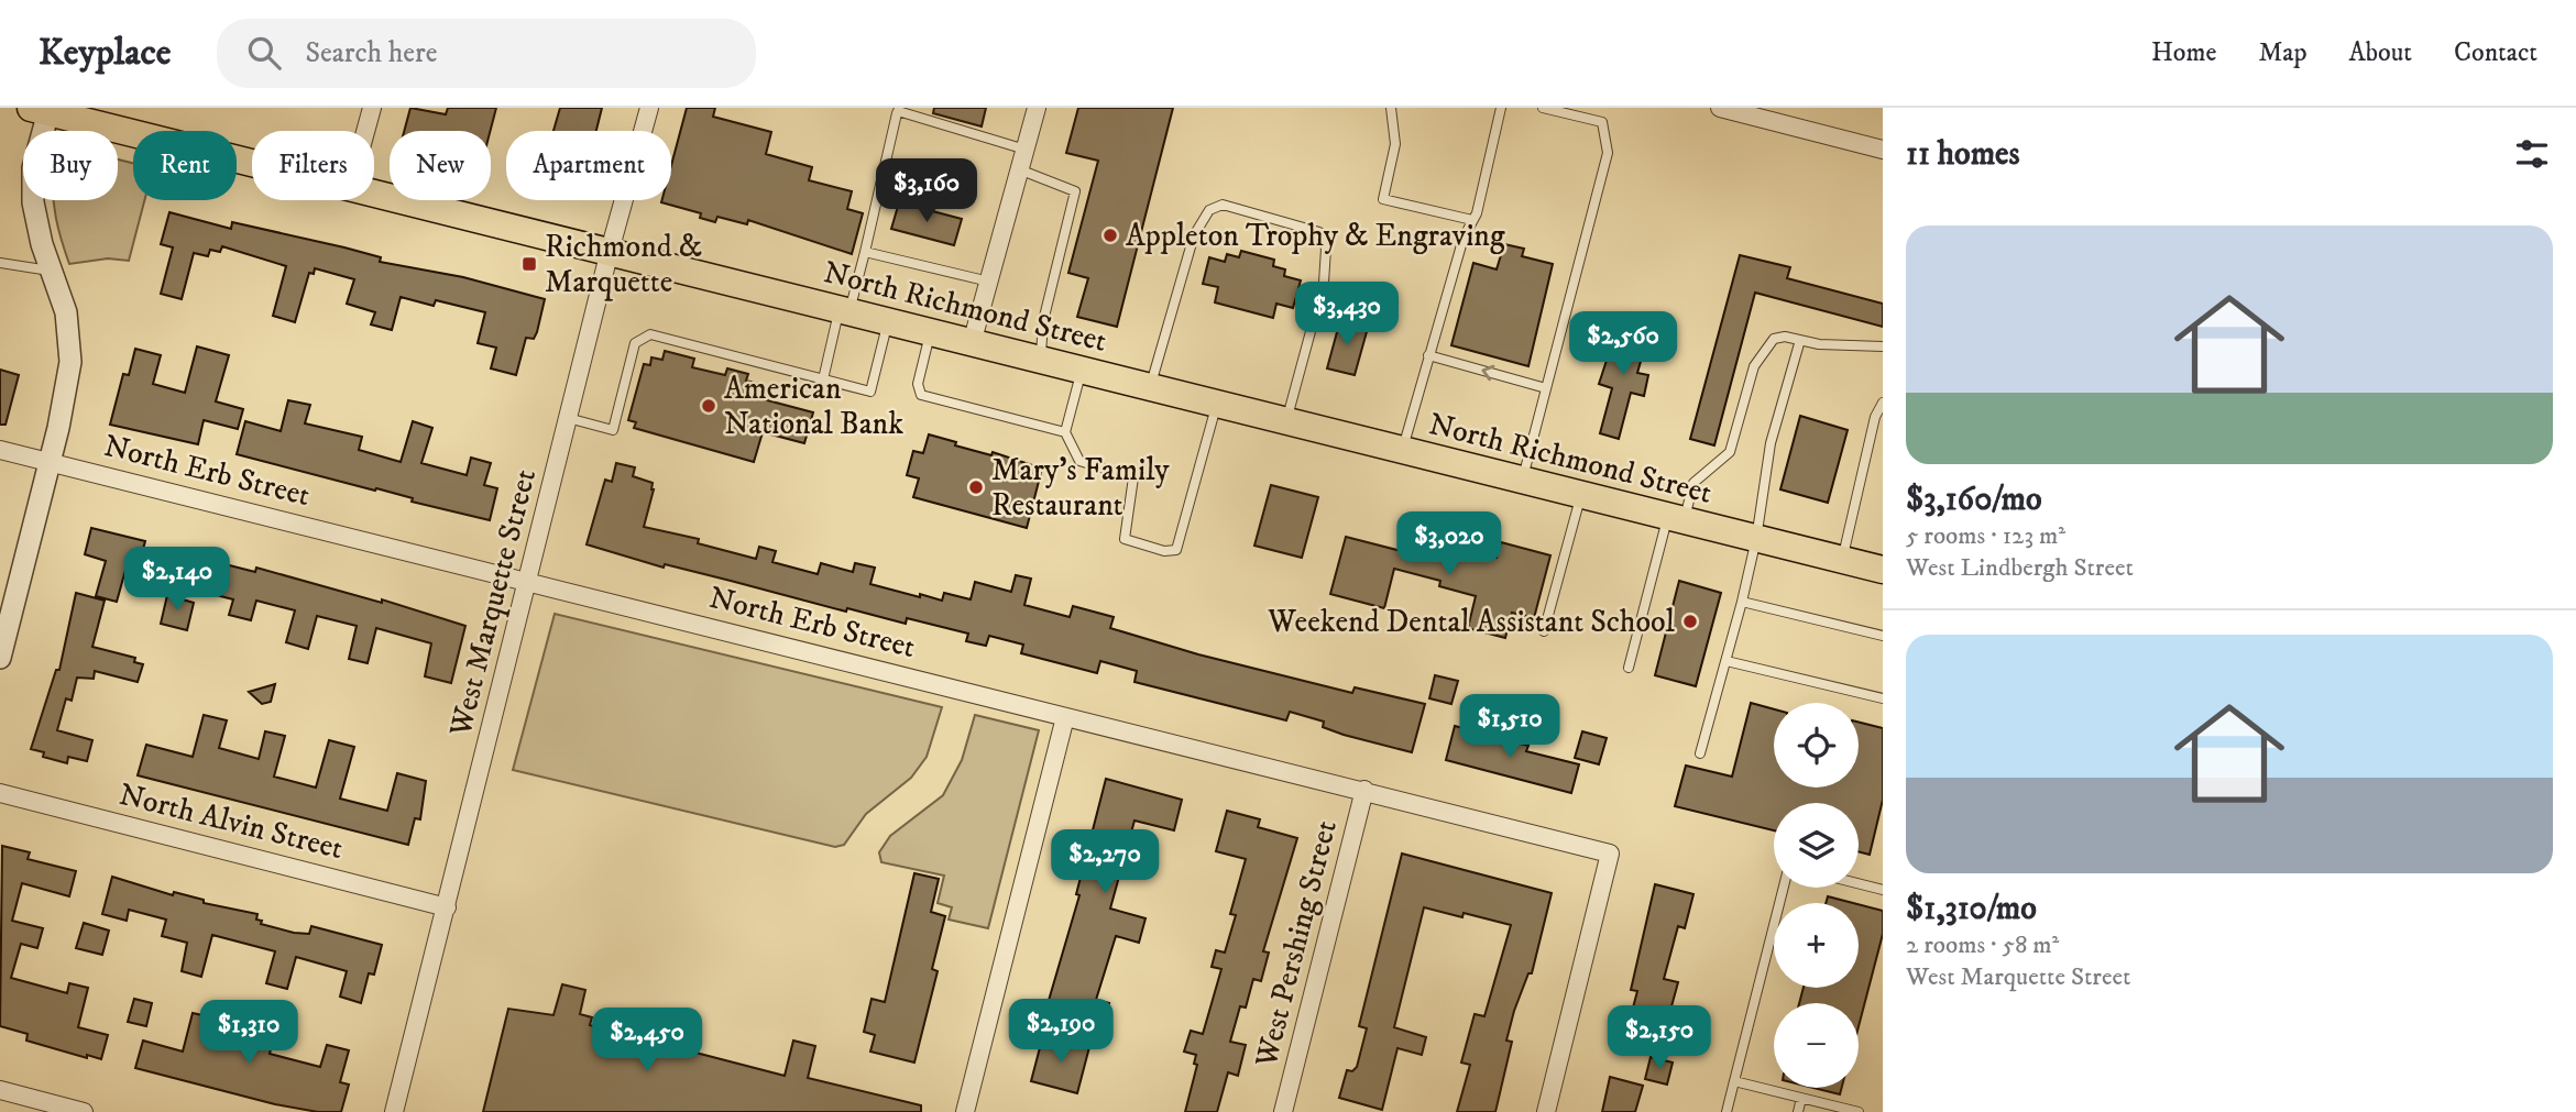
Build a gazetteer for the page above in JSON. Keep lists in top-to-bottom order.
{
  "streets": {
    "main road": ["North Richmond Street"],
    "street": [
      "North Erb Street",
      "West Marquette Street",
      "North Alvin Street",
      "West Pershing Street"
    ]
  },
  "crossings": [
    ["North Richmond Street", "West Marquette Street"],
    ["North Erb Street", "West Marquette Street"],
    ["North Erb Street", "West Pershing Street"],
    ["West Marquette Street", "North Alvin Street"]
  ],
  "places": {
    "other": [
      "Appleton Trophy & Engraving",
      "American National Bank",
      "Mary's Family Restaurant",
      "Weekend Dental Assistant School"
    ],
    "transit": ["Richmond & Marquette"]
  },
  "page": {
    "header": "Keyplace",
    "search": "Search here",
    "nav": [
      "Home",
      "Map",
      "About",
      "Contact"
    ],
    "heading": "11 homes",
    "chip": [
      "Buy",
      "Rent",
      "Filters",
      "New",
      "Apartment"
    ],
    "price": [
      "$3,160",
      "$3,430",
      "$2,560",
      "$3,020",
      "$2,140",
      "$1,510",
      "$2,270",
      "$2,190",
      "$1,310",
      "$2,150",
      "$2,450"
    ],
    "list": [
      {
        "name": "$3,160/mo",
        "note": "5 rooms · 123 m² · West Lindbergh Street"
      },
      {
        "name": "$1,310/mo",
        "note": "2 rooms · 58 m² · West Marquette Street"
      }
    ],
    "map_buttons": ["+", "−"]
  }
}
